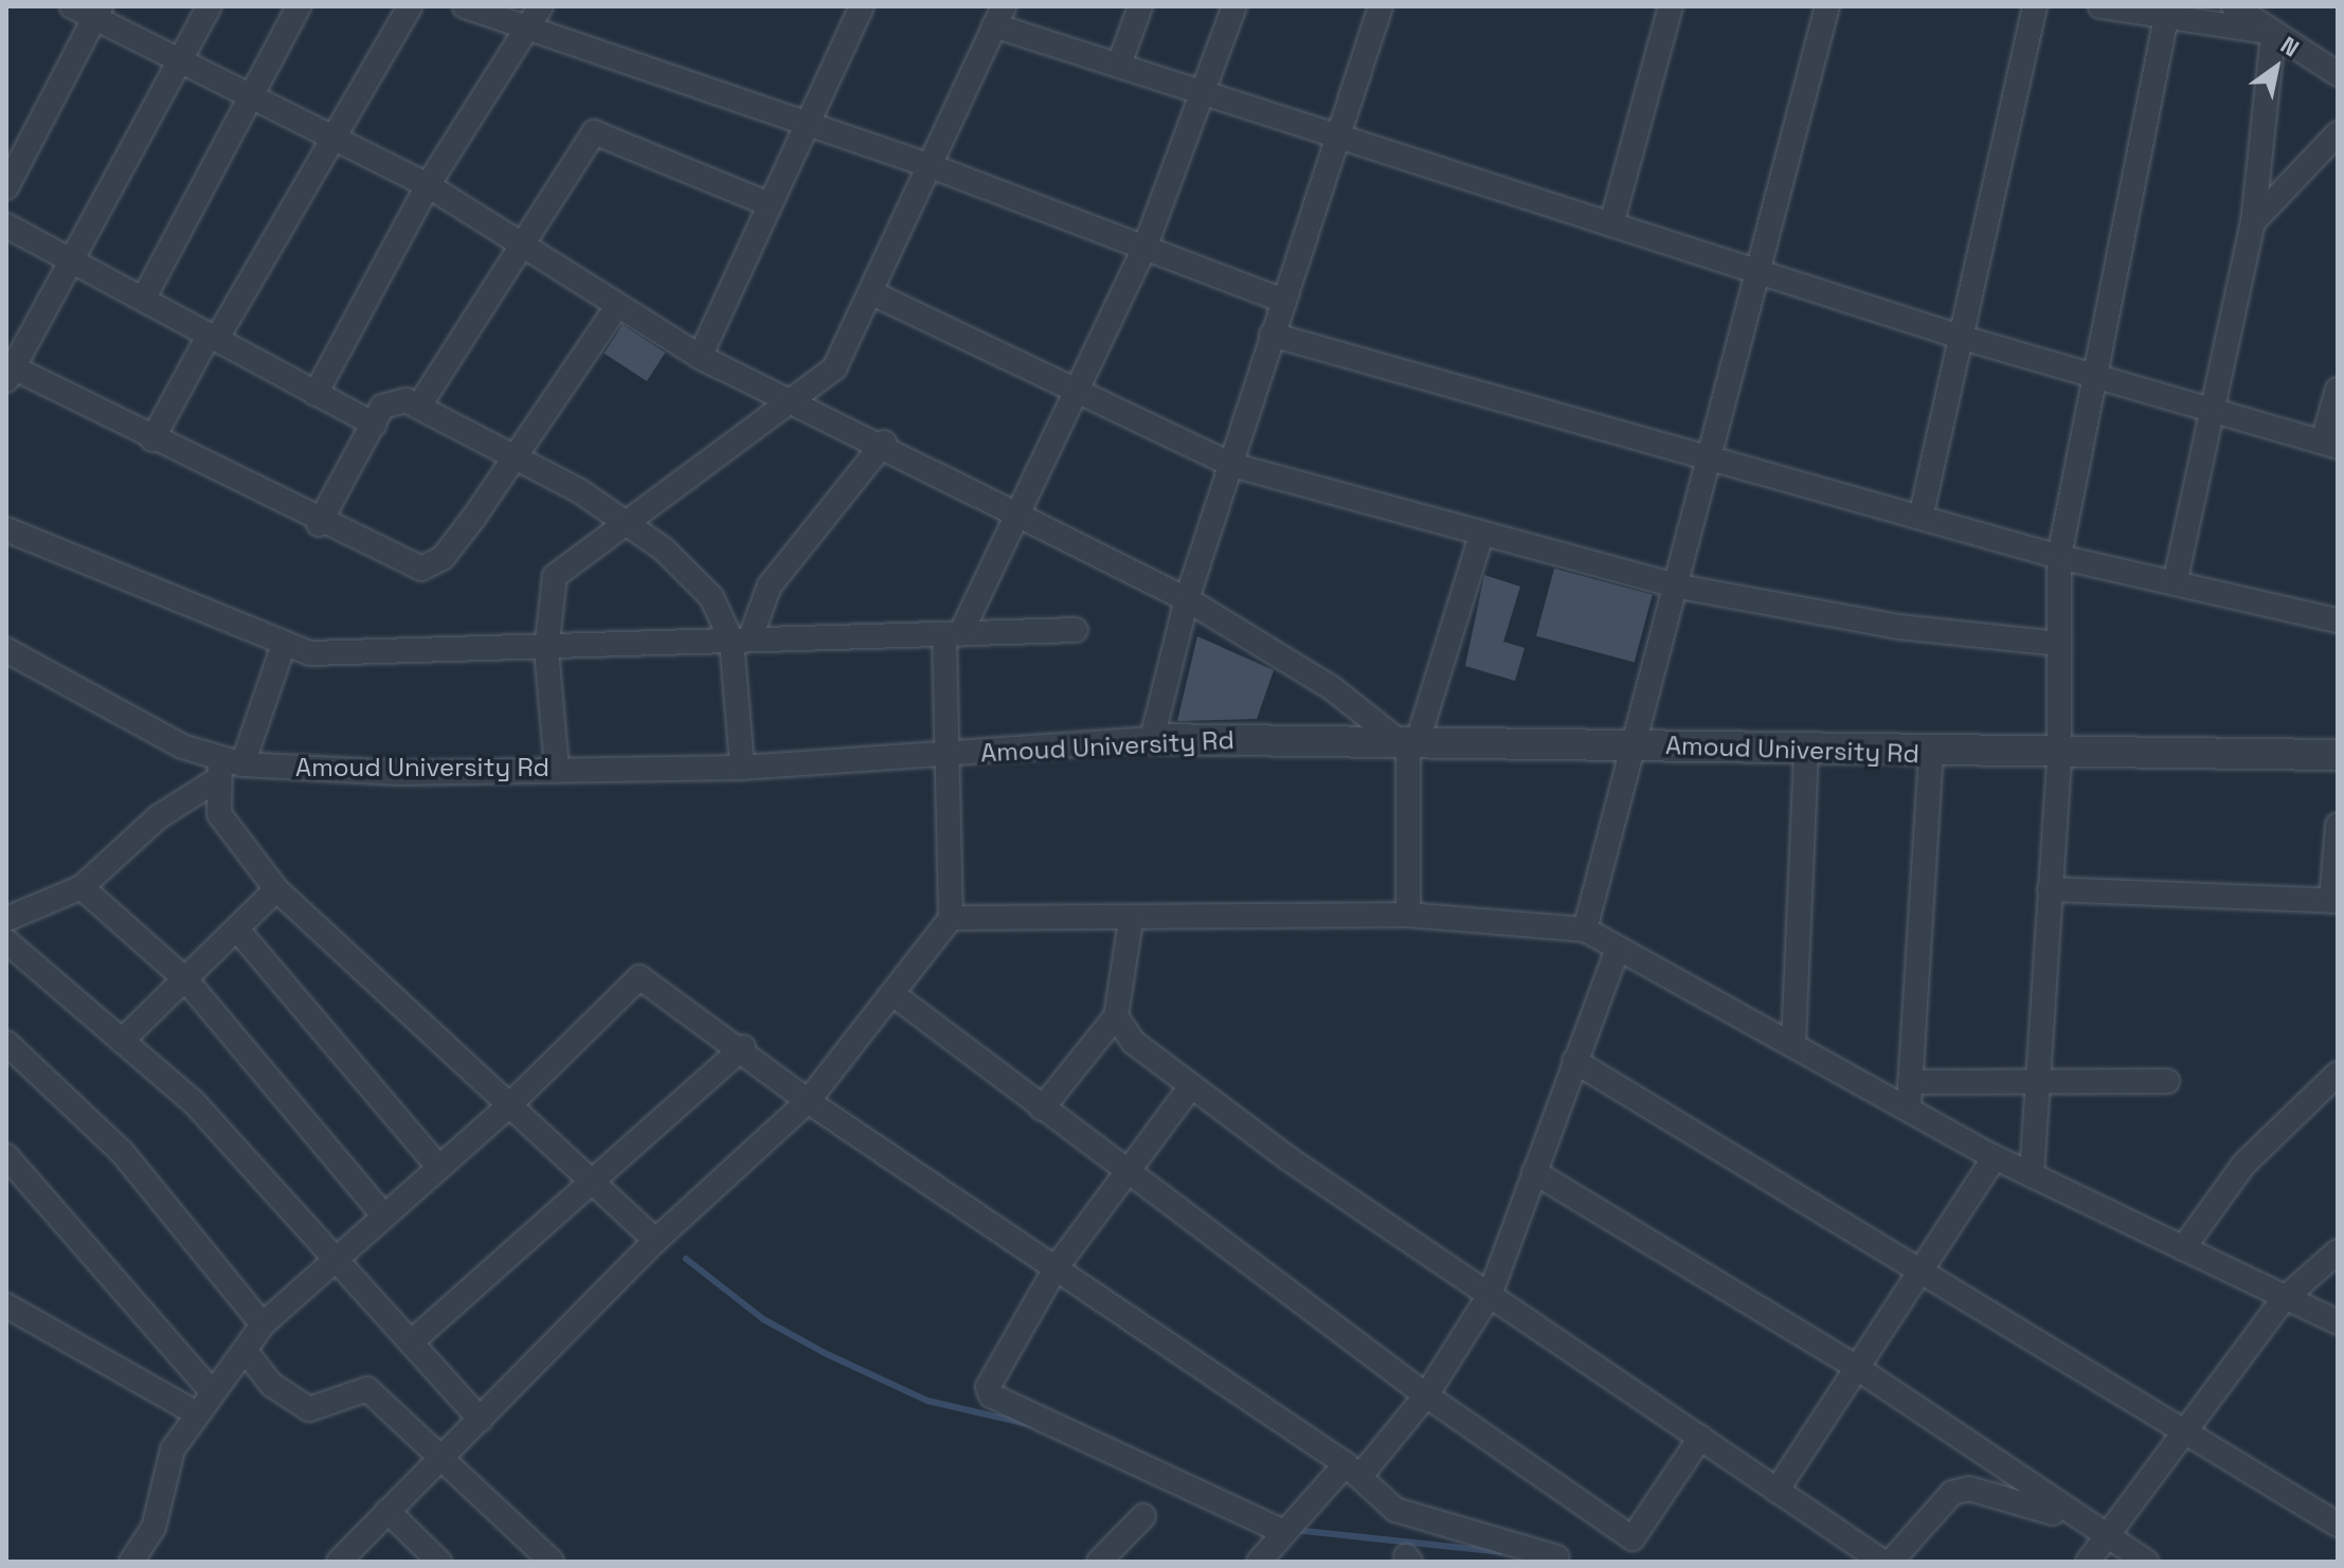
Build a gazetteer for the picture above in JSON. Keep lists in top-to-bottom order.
{
  "streets": {
    "street": ["Amoud University Rd"]
  },
  "north": "top right"
}
